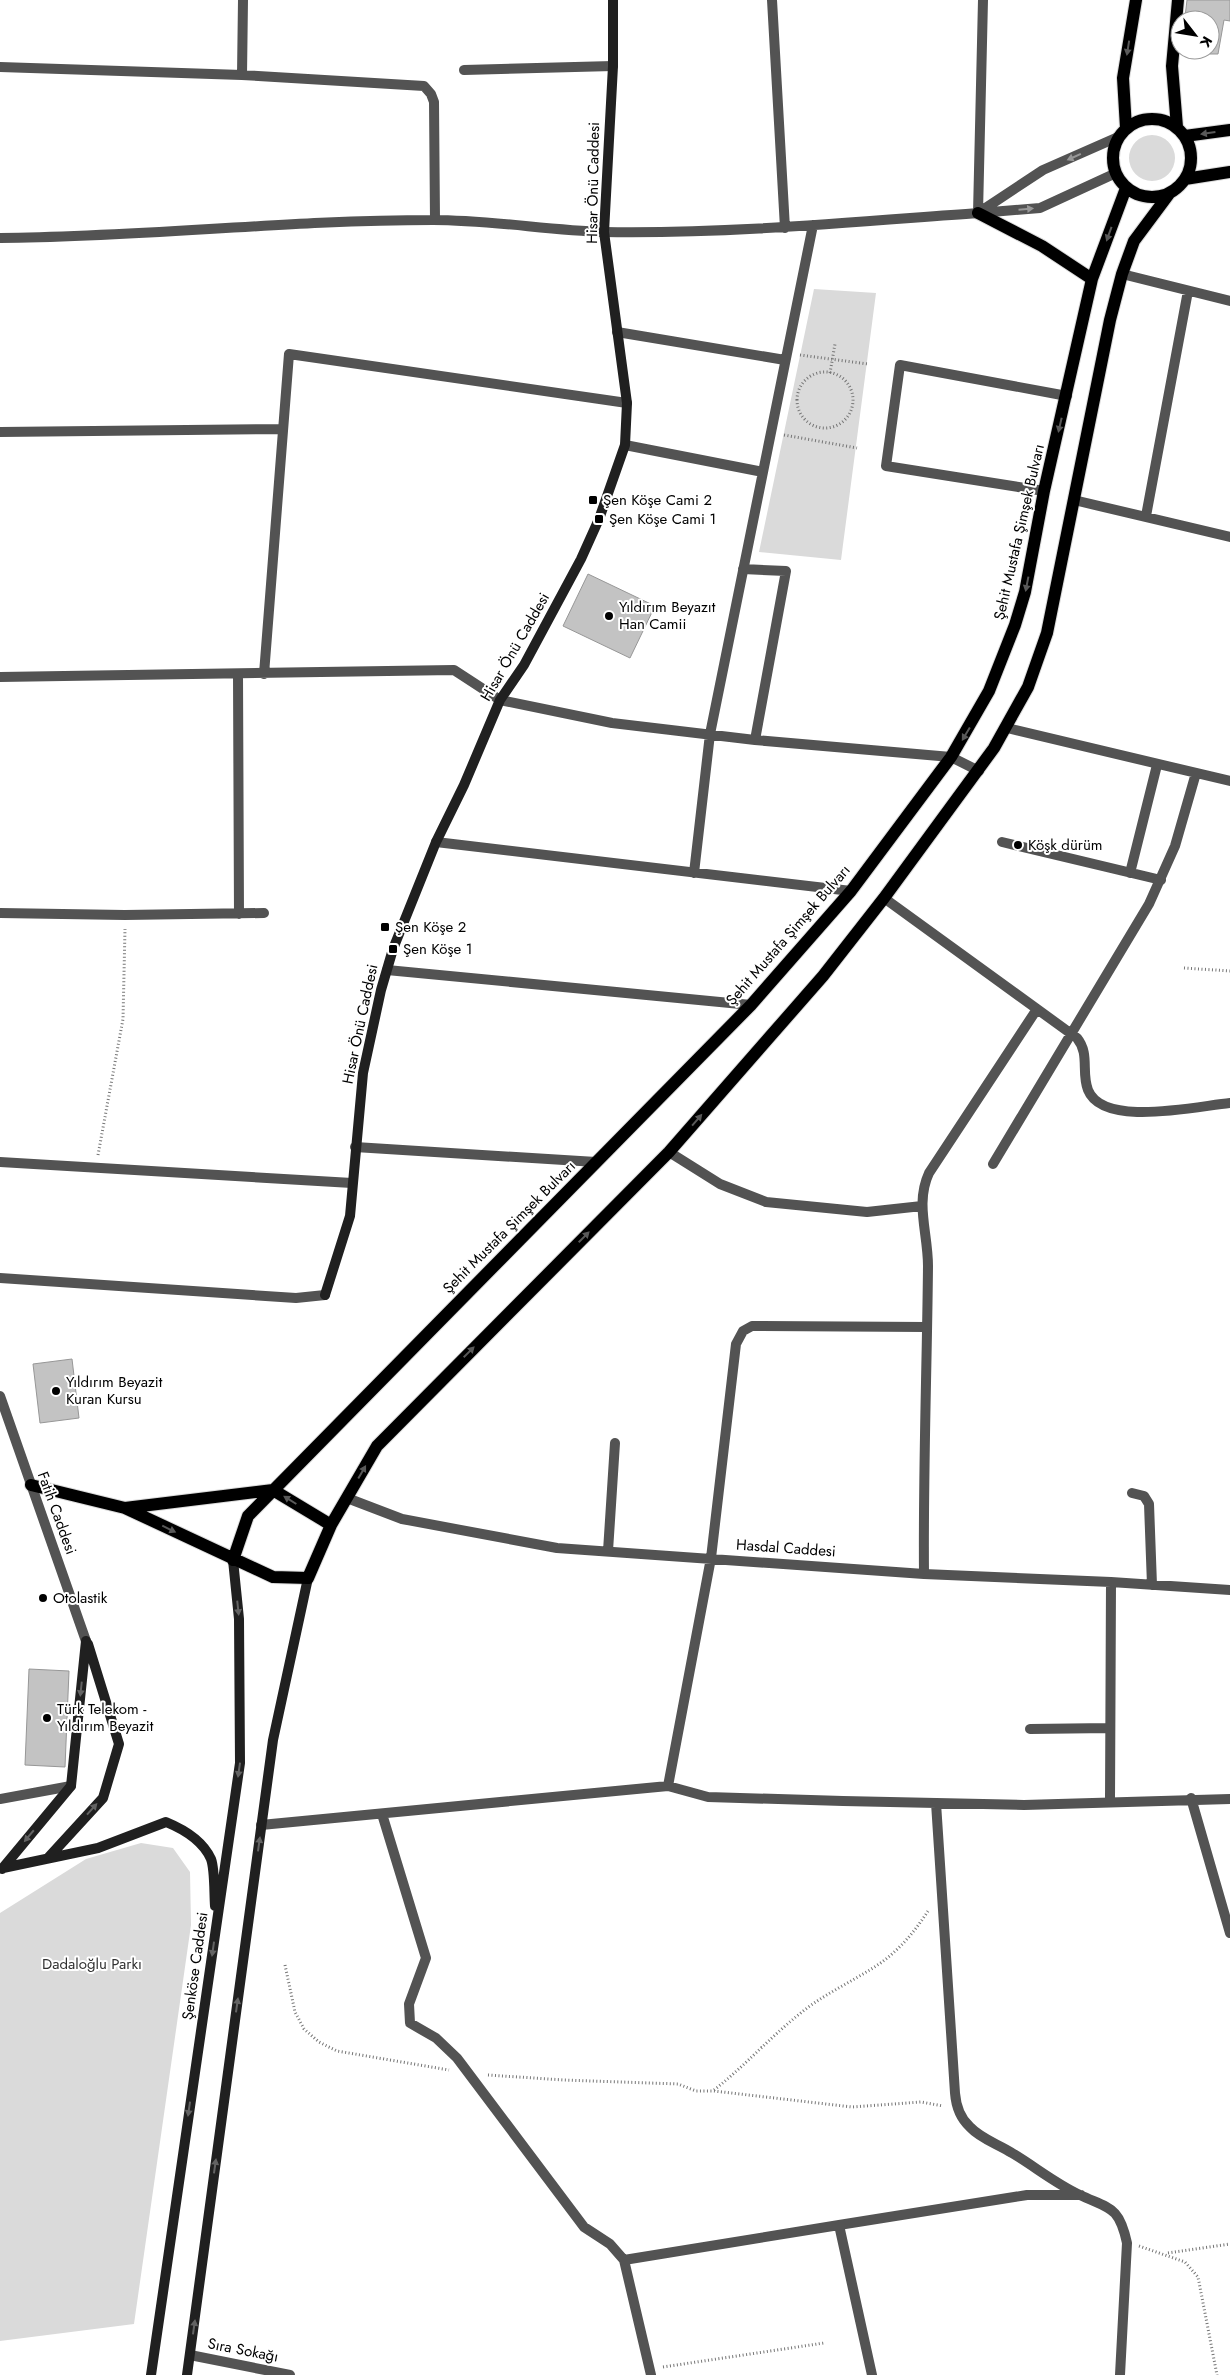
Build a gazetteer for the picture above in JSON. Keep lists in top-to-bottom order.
{
  "streets": {
    "main road": ["Hisar Önü Caddesi", "Şehit Mustafa Şimşek Bulvarı", "Şenköse Caddesi"],
    "street": ["Fatih Caddesi", "Hasdal Caddesi", "Sıra Sokağı"]
  },
  "crossings": [
    ["Şehit Mustafa Şimşek Bulvarı", "Şenköse Caddesi"]
  ],
  "parks": ["Dadaloğlu Parkı"],
  "places": {
    "transit": [
      "Şen Köşe Cami 2",
      "Şen Köşe Cami 1",
      "Şen Köşe 2",
      "Şen Köşe 1"
    ],
    "other": [
      "Yıldırım Beyazıt Han Camii",
      "Köşk dürüm",
      "Yıldırım Beyazit Kuran Kursu",
      "Otolastik",
      "Türk Telekom - Yıldırım Beyazit"
    ]
  },
  "north": "bottom right"
}
